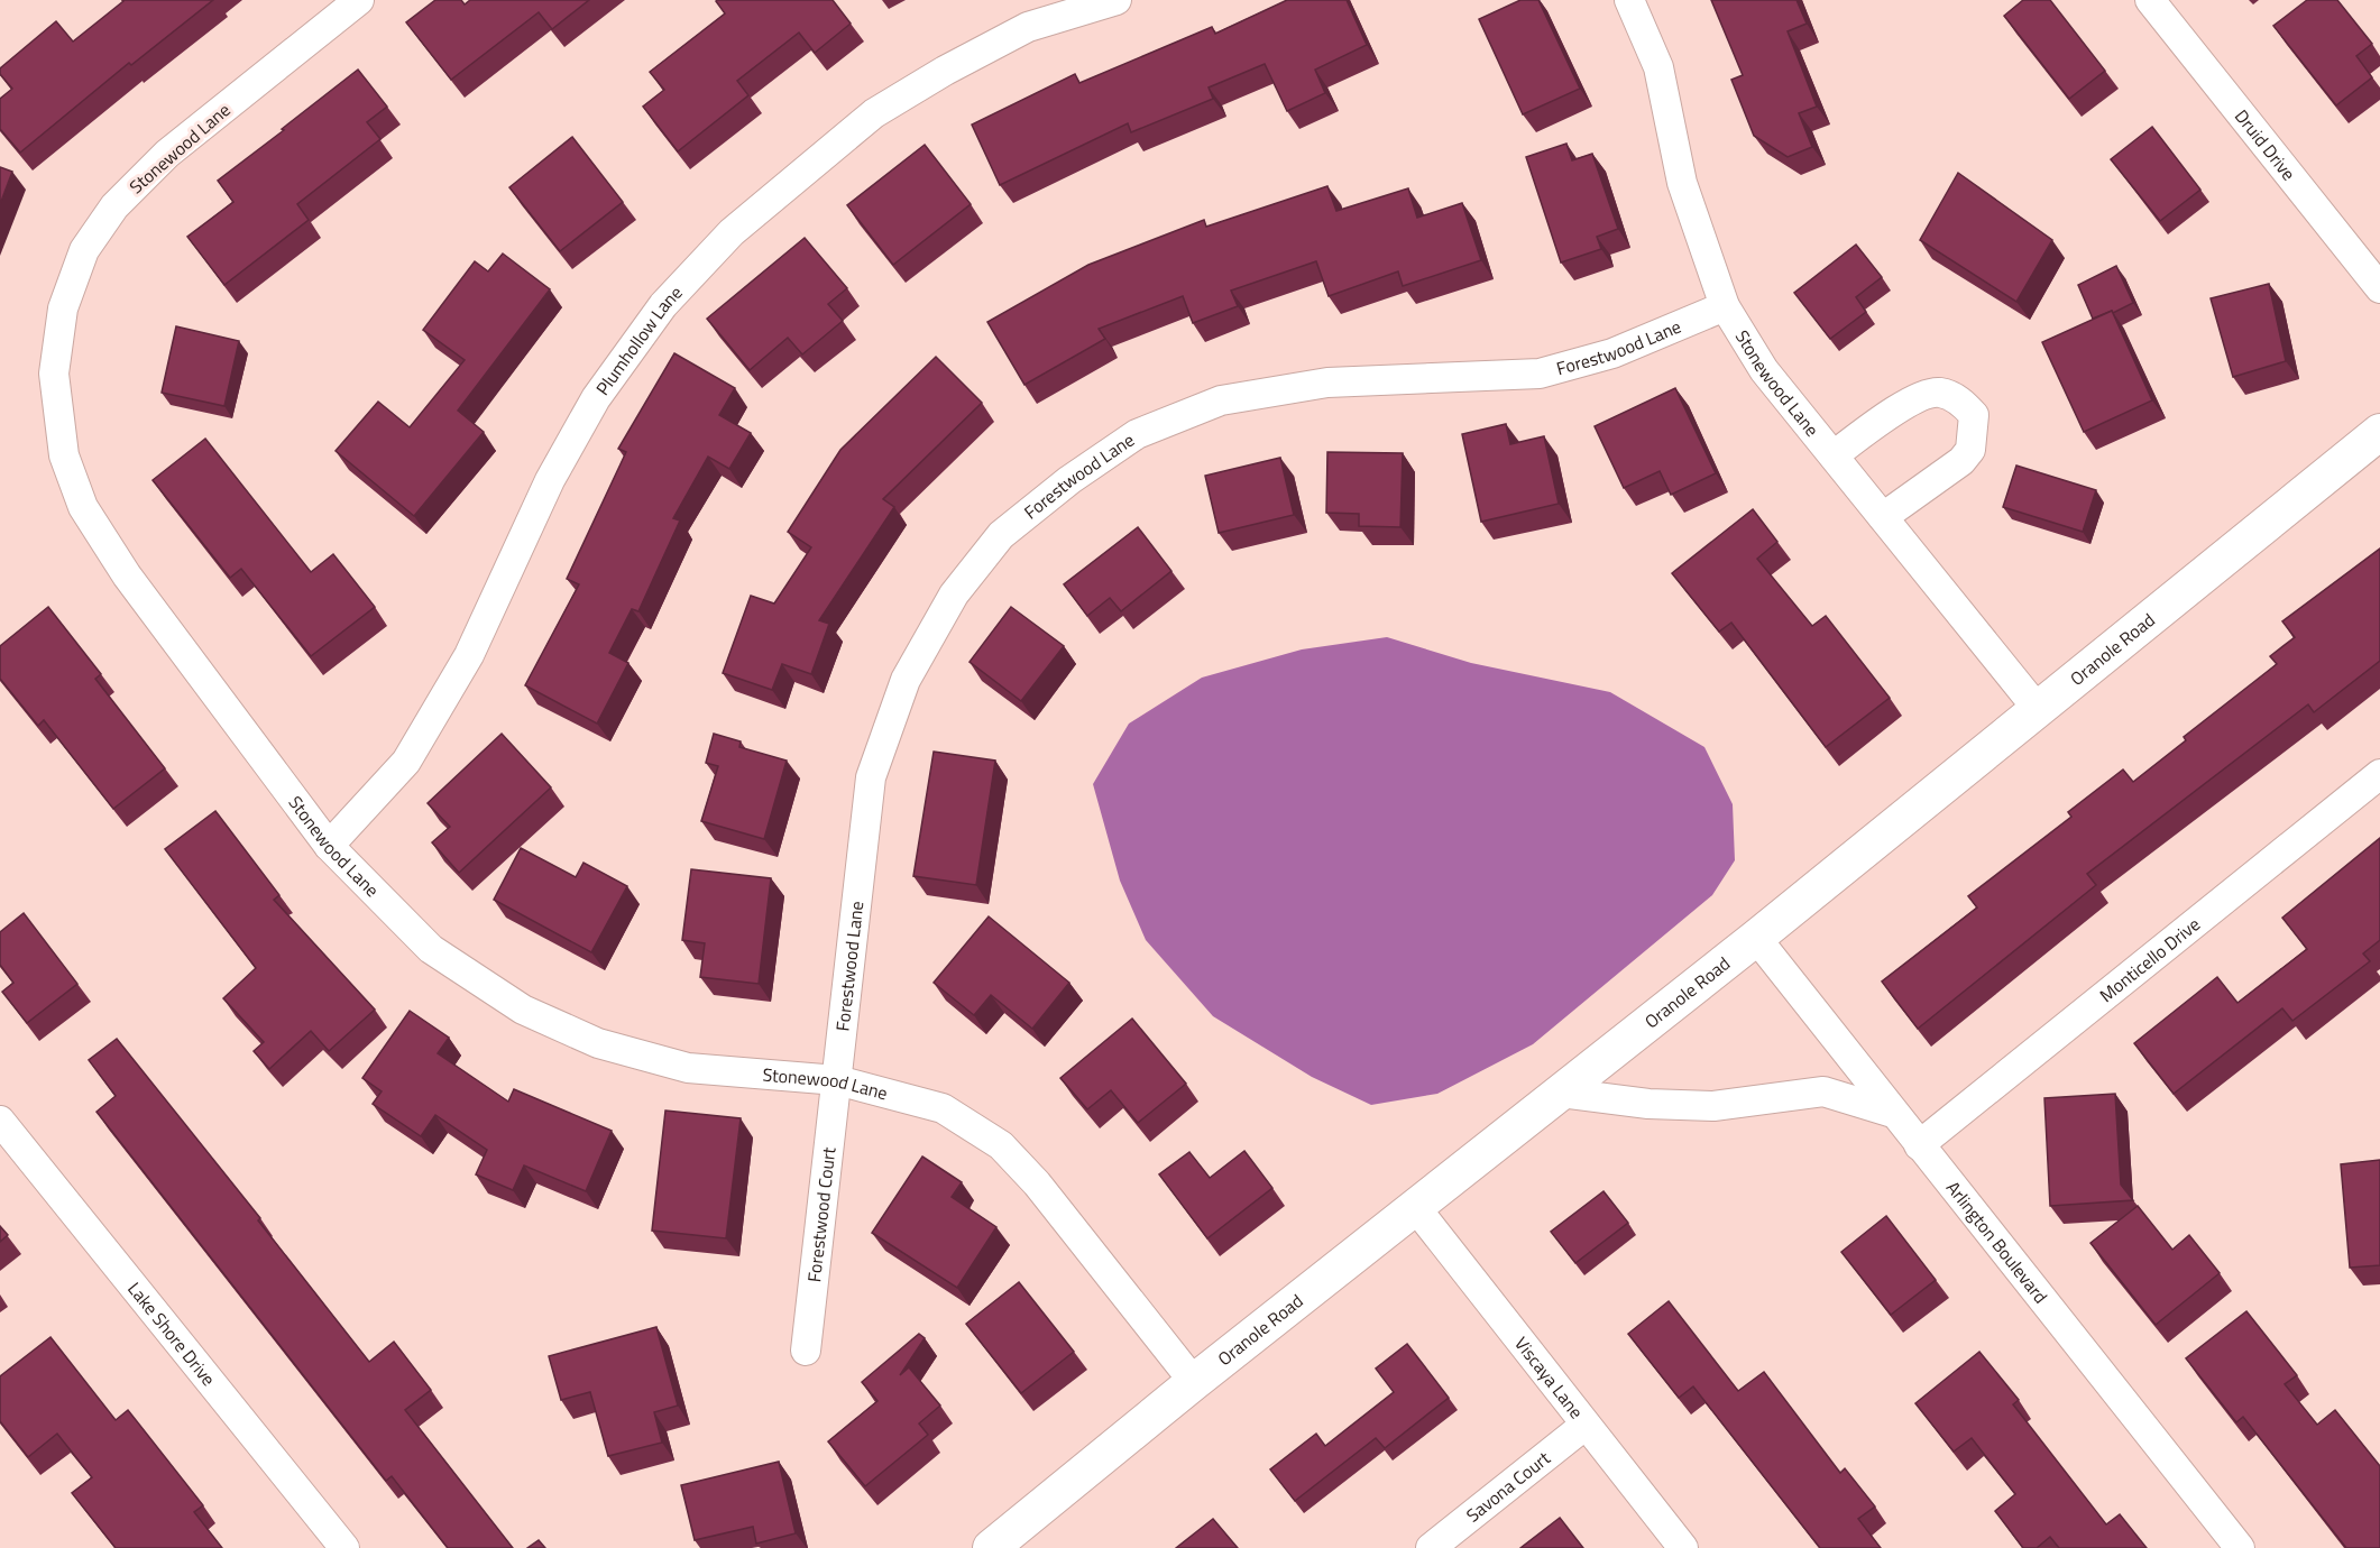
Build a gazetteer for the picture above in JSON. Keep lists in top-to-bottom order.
{
  "streets": {
    "street": [
      "Druid Drive",
      "Stonewood Lane",
      "Plumhollow Lane",
      "Forestwood Lane",
      "Oranole Road",
      "Monticello Drive",
      "Forestwood Court",
      "Arlington Boulevard",
      "Lake Shore Drive",
      "Viscaya Lane",
      "Savona Court"
    ]
  },
  "crossings": [
    ["Stonewood Lane", "Plumhollow Lane"],
    ["Stonewood Lane", "Forestwood Lane"],
    ["Stonewood Lane", "Oranole Road"],
    ["Stonewood Lane", "Forestwood Court"],
    ["Forestwood Lane", "Forestwood Court"],
    ["Oranole Road", "Arlington Boulevard"],
    ["Oranole Road", "Viscaya Lane"],
    ["Monticello Drive", "Arlington Boulevard"],
    ["Viscaya Lane", "Savona Court"]
  ]
}
